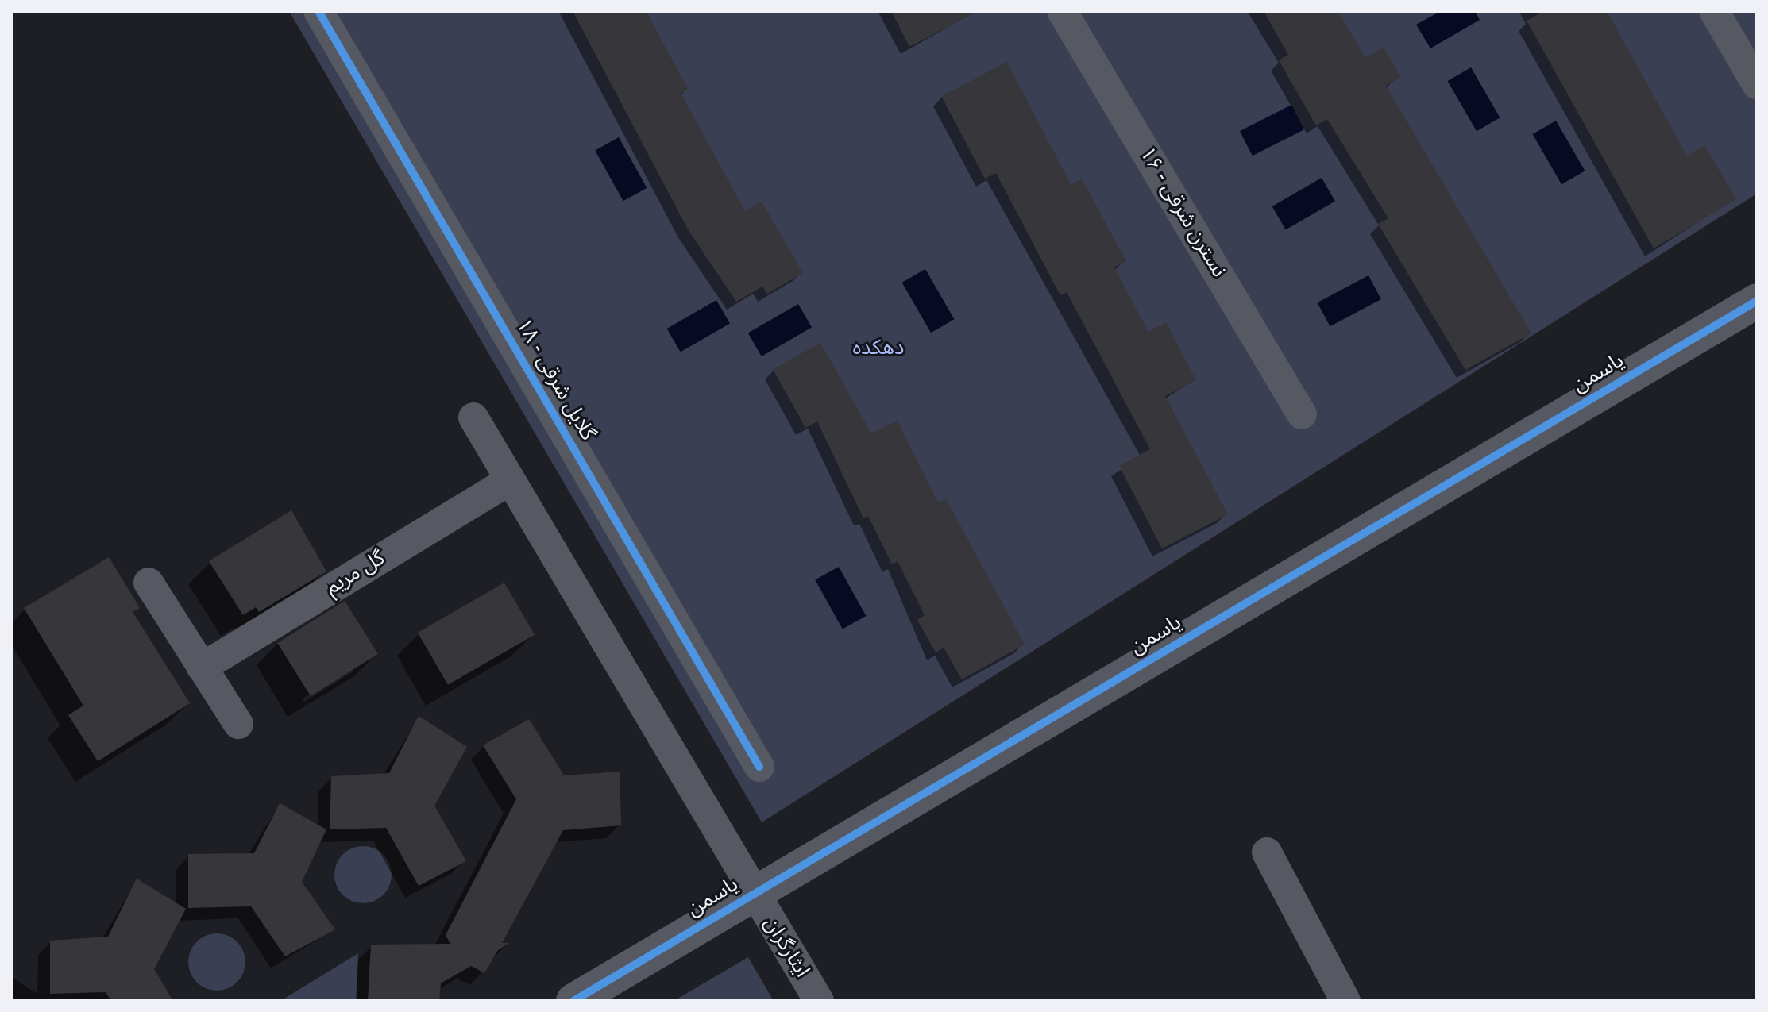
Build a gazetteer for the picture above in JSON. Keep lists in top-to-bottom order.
{
  "streets": {
    "street": [
      "نسترن شرقی - ۱۶",
      "یاسمن",
      "گلایل شرقی - ۱۸",
      "گل مریم",
      "ایثارگران"
    ]
  },
  "crossings": [
    ["یاسمن", "ایثارگران"],
    ["گل مریم", "ایثارگران"]
  ],
  "parks": ["دهکده"]
}
